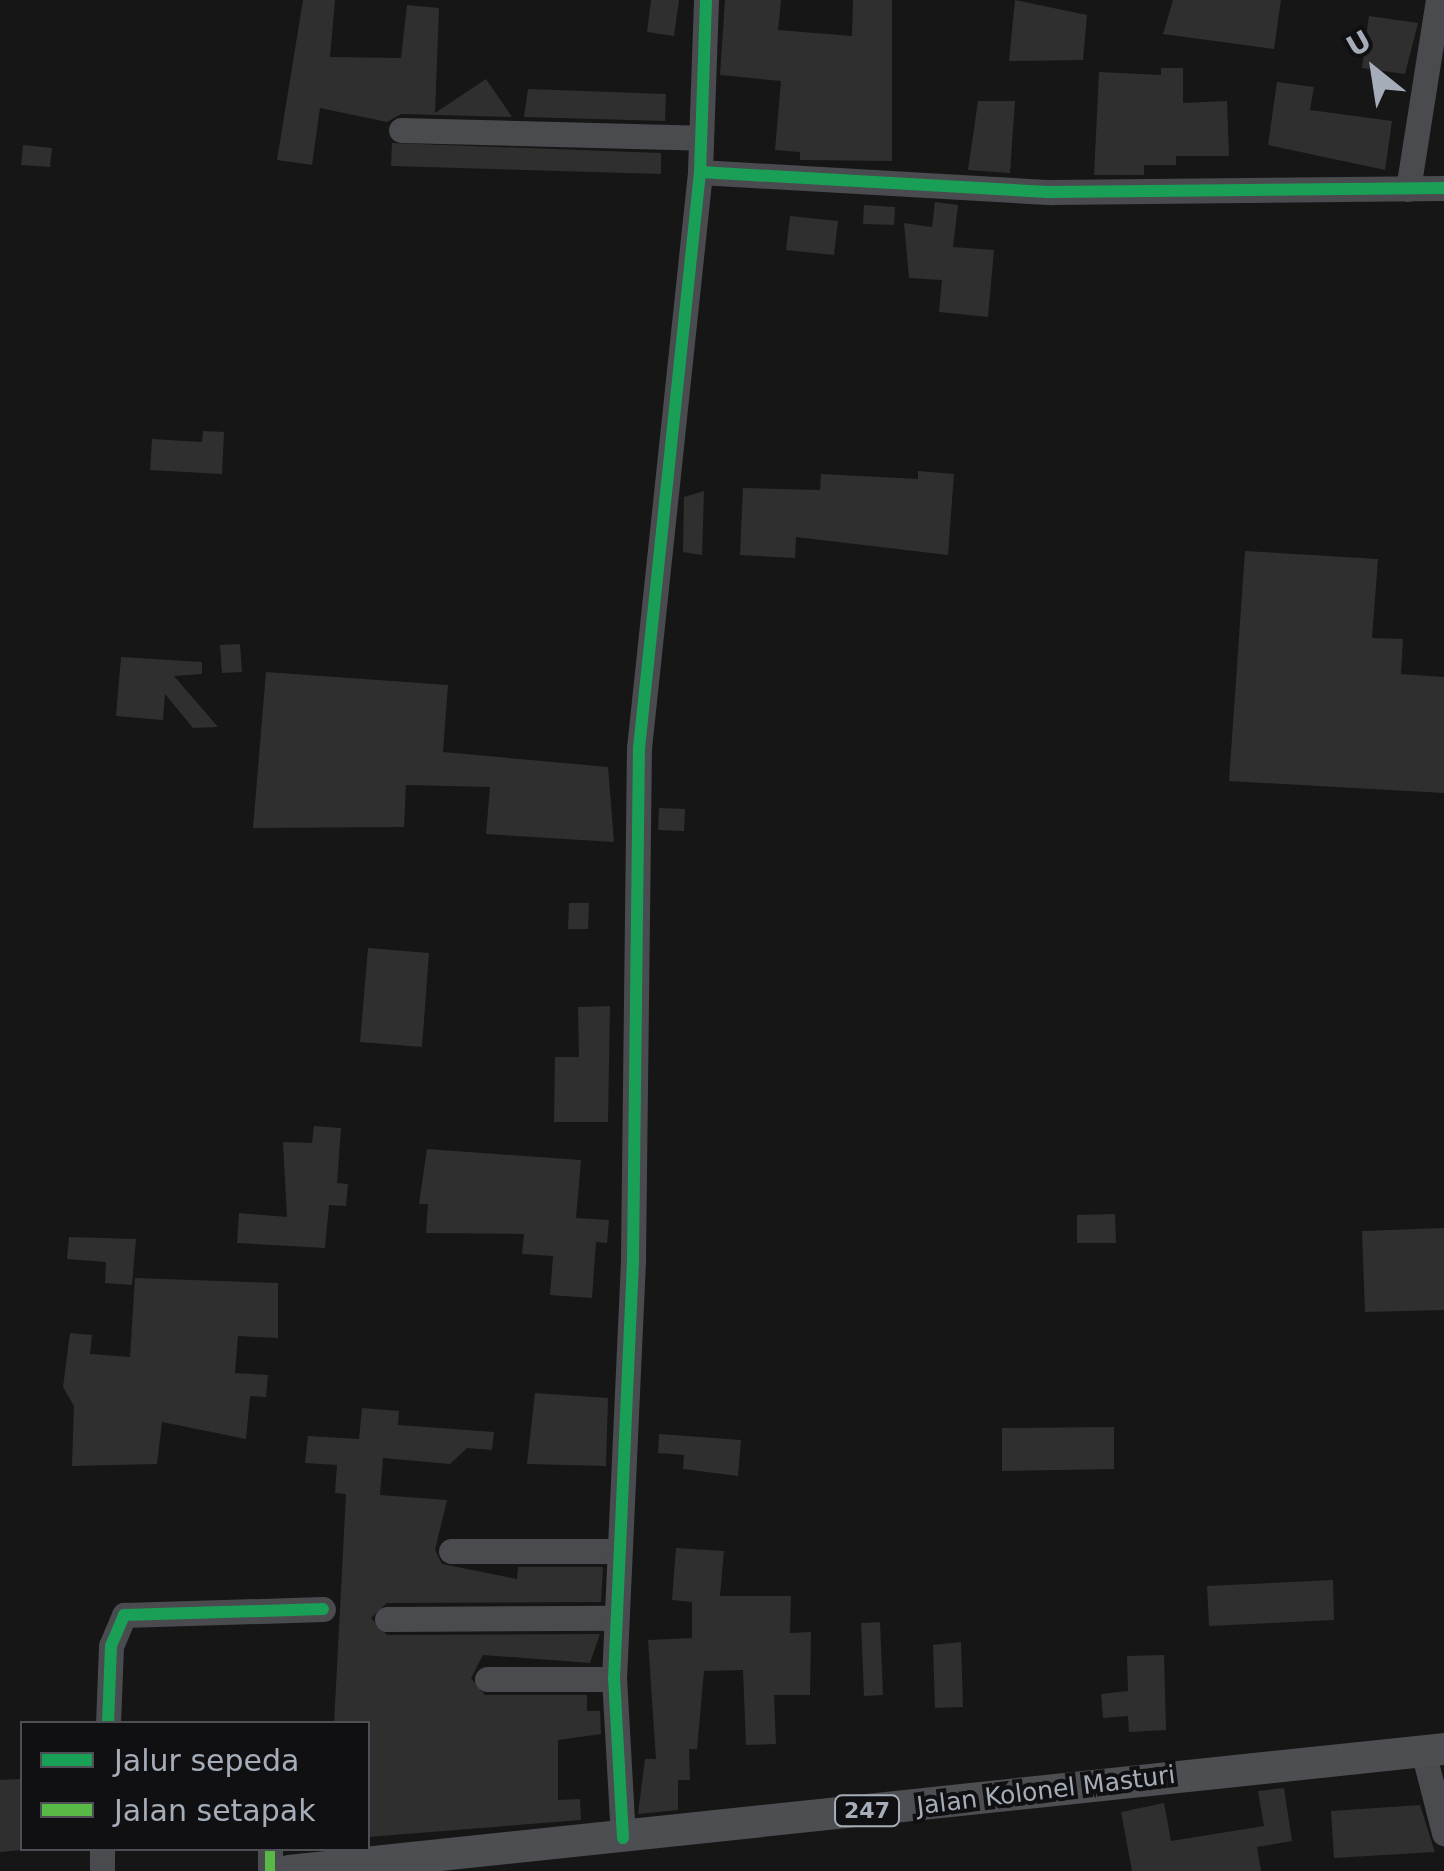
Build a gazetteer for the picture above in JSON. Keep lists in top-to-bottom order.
{
  "streets": {
    "main road": ["Jalan Kolonel Masturi", "247"]
  },
  "legend": ["Jalur sepeda", "Jalan setapak"],
  "north": "top left"
}
